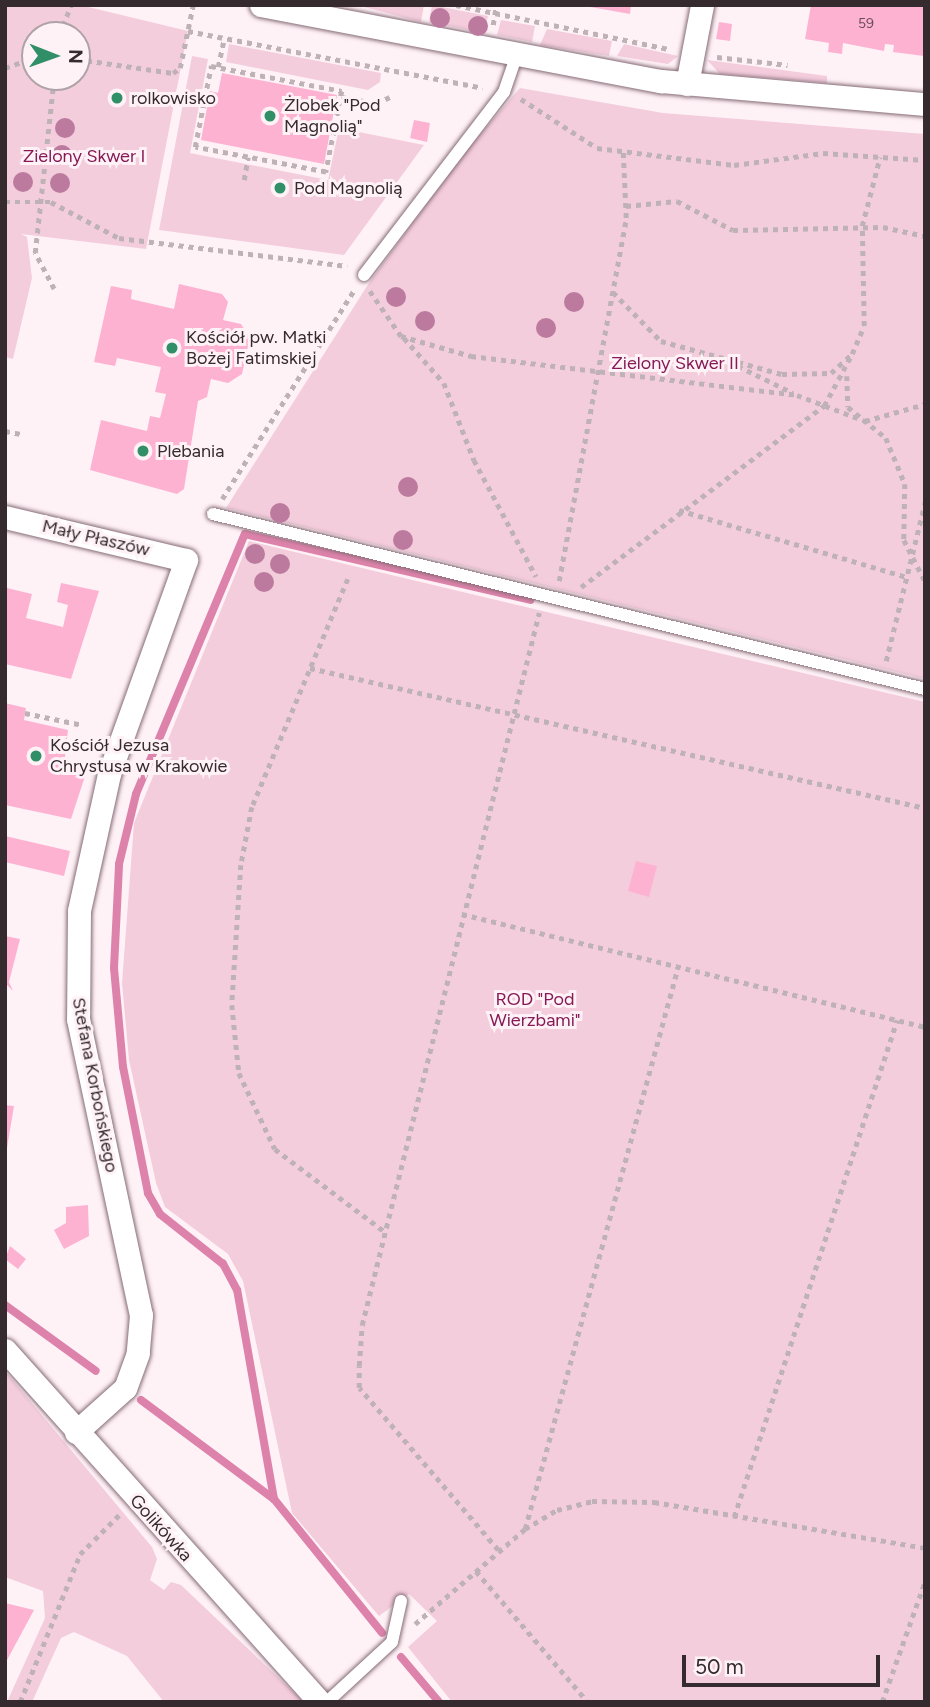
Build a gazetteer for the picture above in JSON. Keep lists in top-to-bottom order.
{
  "streets": {
    "street": ["Mały Płaszów", "Stefana Korbońskiego", "Golikówka"]
  },
  "crossings": [
    ["Mały Płaszów", "Stefana Korbońskiego"],
    ["Stefana Korbońskiego", "Golikówka"]
  ],
  "parks": ["Zielony Skwer I", "Zielony Skwer II", "ROD \"Pod Wierzbami\""],
  "places": [
    "rolkowisko",
    "Żlobek \"Pod Magnolią\"",
    "Pod Magnolią",
    "Kościół pw. Matki Bożej Fatimskiej",
    "Plebania",
    "Kościół Jezusa Chrystusa w Krakowie"
  ],
  "house_numbers": ["59"],
  "scale_bar": "50 m",
  "north": "right"
}
